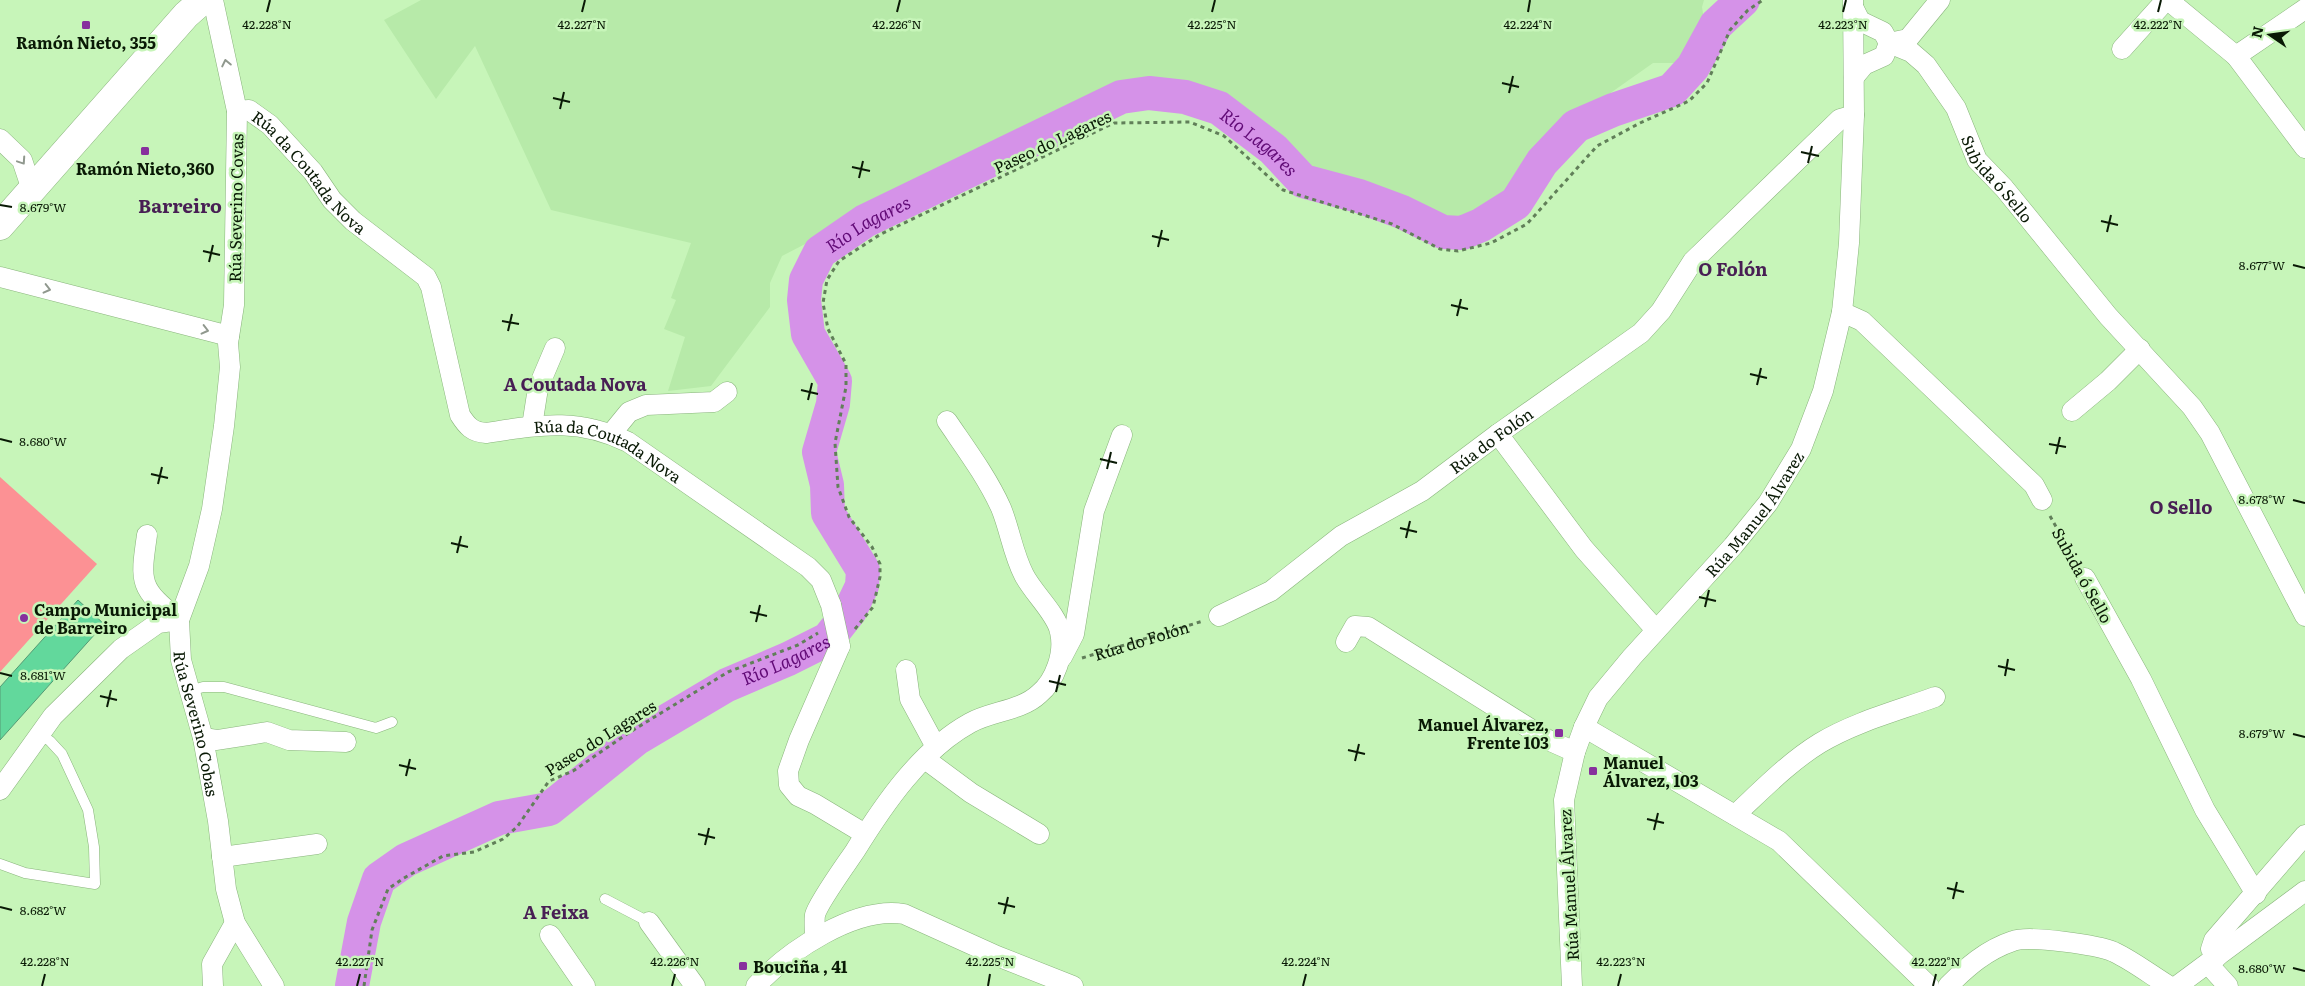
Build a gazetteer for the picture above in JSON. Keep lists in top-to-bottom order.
{
  "streets": {
    "street": [
      "Rúa da Coutada Nova",
      "Subida ó Sello",
      "Rúa Severino Covas",
      "Rúa do Folón",
      "Rúa Manuel Álvarez",
      "Rúa Severino Cobas"
    ],
    "path": ["Paseo do Lagares"]
  },
  "crossings": [
    ["Rúa da Coutada Nova", "Rúa Severino Covas"],
    ["Rúa da Coutada Nova", "Rúa do Folón"],
    ["Subida ó Sello", "Rúa Manuel Álvarez"],
    ["Rúa Severino Covas", "Rúa Severino Cobas"],
    ["Rúa do Folón", "Rúa Manuel Álvarez"]
  ],
  "one_way": ["Rúa Severino Covas"],
  "districts": [
    "Barreiro",
    "O Folón",
    "A Coutada Nova",
    "O Sello",
    "A Feixa"
  ],
  "water": ["Río Lagares"],
  "places": {
    "transit": [
      "Ramón Nieto, 355",
      "Ramón Nieto,360",
      "Manuel Álvarez, Frente 103",
      "Manuel Álvarez, 103",
      "Bouciña , 41"
    ],
    "other": ["Campo Municipal de Barreiro"]
  },
  "north": "left",
  "coordinates": [
    "42.228°N",
    "42.227°N",
    "42.226°N",
    "42.225°N",
    "42.224°N",
    "42.223°N",
    "42.222°N",
    "8.679°W",
    "8.677°W",
    "8.680°W",
    "8.678°W",
    "8.681°W",
    "8.682°W"
  ]
}
